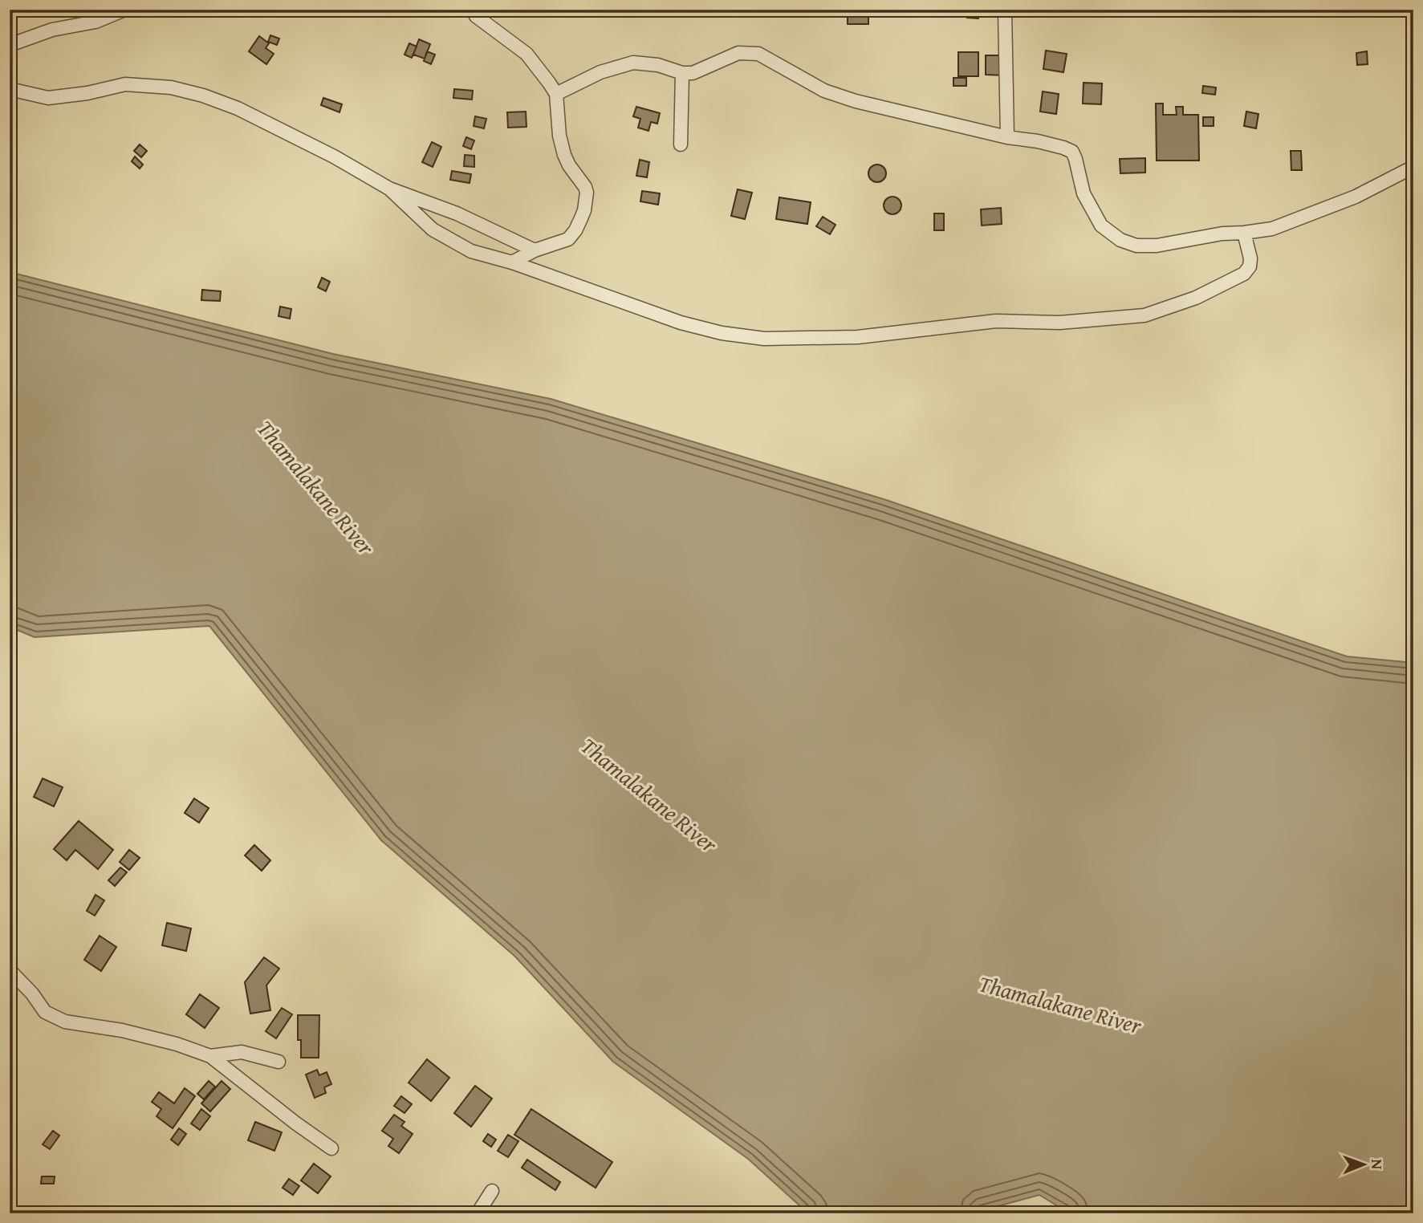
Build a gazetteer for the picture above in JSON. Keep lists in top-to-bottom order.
{
  "water": ["Thamalakane River"],
  "north": "right"
}
